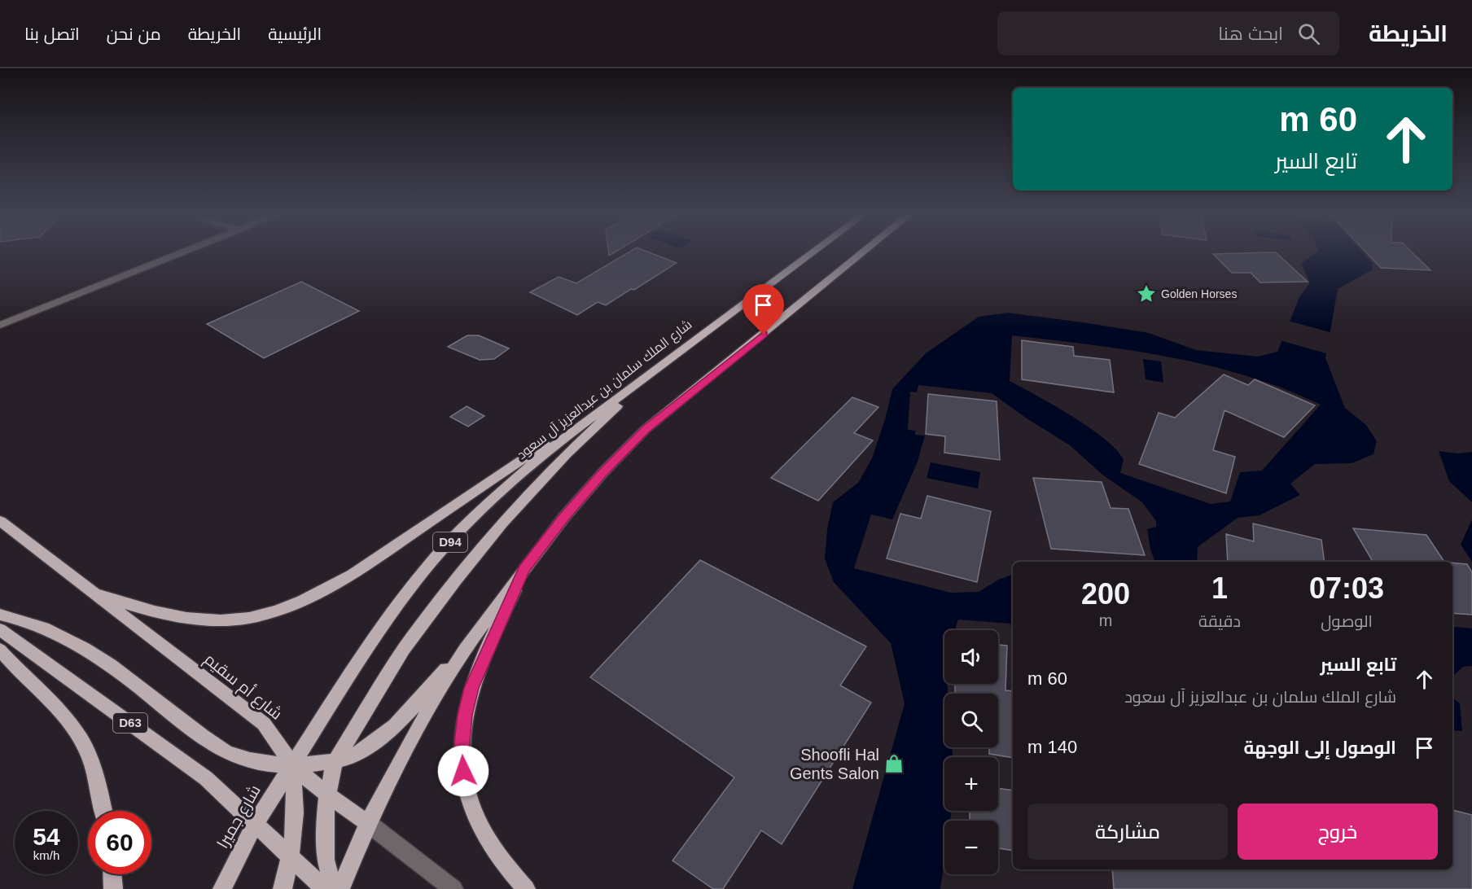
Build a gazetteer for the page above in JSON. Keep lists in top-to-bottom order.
{
  "streets": {
    "main road": [
      "شارع الملك سلمان بن عبدالعزيز آل سعود",
      "D94",
      "شارع أم سقيم",
      "D63",
      "شارع جميرا"
    ]
  },
  "crossings": [
    ["شارع الملك سلمان بن عبدالعزيز آل سعود", "شارع أم سقيم"],
    ["شارع الملك سلمان بن عبدالعزيز آل سعود", "شارع جميرا"],
    ["شارع أم سقيم", "شارع جميرا"],
    ["D63", "شارع جميرا"]
  ],
  "places": {
    "place": ["Golden Horses"],
    "shop": ["Shoofli Hal Gents Salon"]
  },
  "page": {
    "header": "الخريطة",
    "search": "ابحث هنا",
    "nav": [
      "الرئيسية",
      "الخريطة",
      "من نحن",
      "اتصل بنا"
    ],
    "turn": ["60 m", "تابع السير"],
    "eta": [
      "07:03",
      "الوصول",
      "1",
      "دقيقة",
      "200",
      "m"
    ],
    "map_buttons": ["+", "−"],
    "list": [
      {
        "name": "تابع السير",
        "note": "شارع الملك سلمان بن عبدالعزيز آل سعود",
        "value": "60 m"
      },
      {
        "name": "الوصول إلى الوجهة",
        "value": "140 m"
      }
    ],
    "buttons": ["خروج", "مشاركة"],
    "speed": "54 km/h",
    "limit": "60"
  }
}
